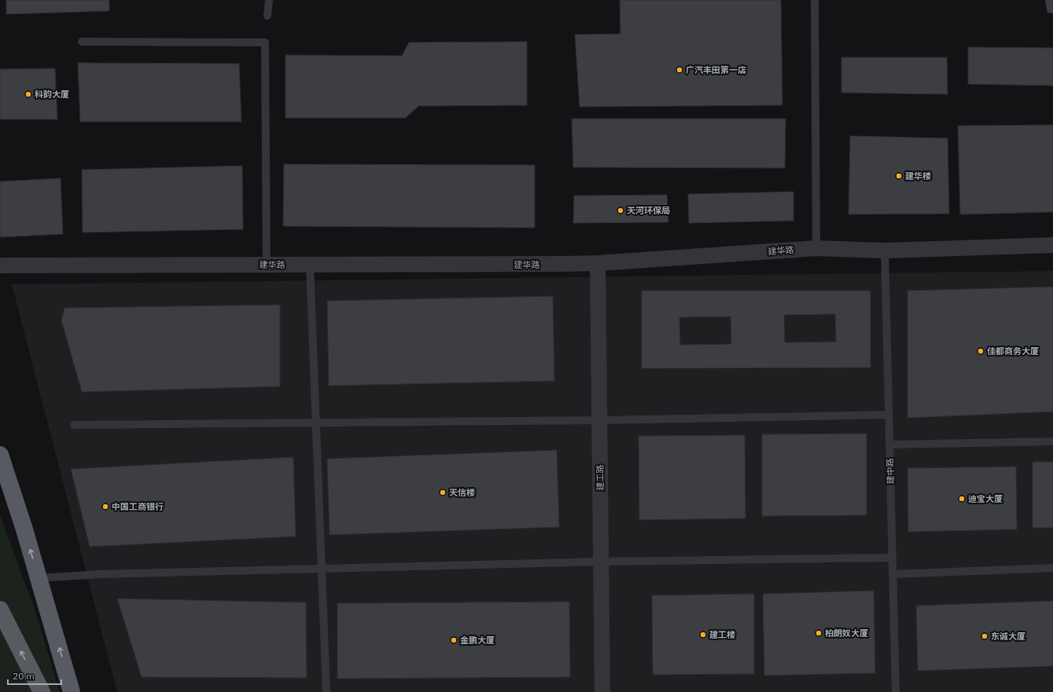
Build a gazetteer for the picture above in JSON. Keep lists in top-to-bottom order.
{
  "streets": {
    "street": ["建华路", "建工路"],
    "lane": ["建中路"]
  },
  "crossings": [
    ["建华路", "建中路"],
    ["建华路", "建工路"]
  ],
  "places": [
    "广汽丰田第一店",
    "科韵大厦",
    "建华楼",
    "天河环保局",
    "佳都商务大厦",
    "天信楼",
    "迪宝大厦",
    "中国工商银行",
    "柏朗奴大厦",
    "建工楼",
    "东诚大厦",
    "金鹏大厦"
  ],
  "scale_bar": "20 m"
}
